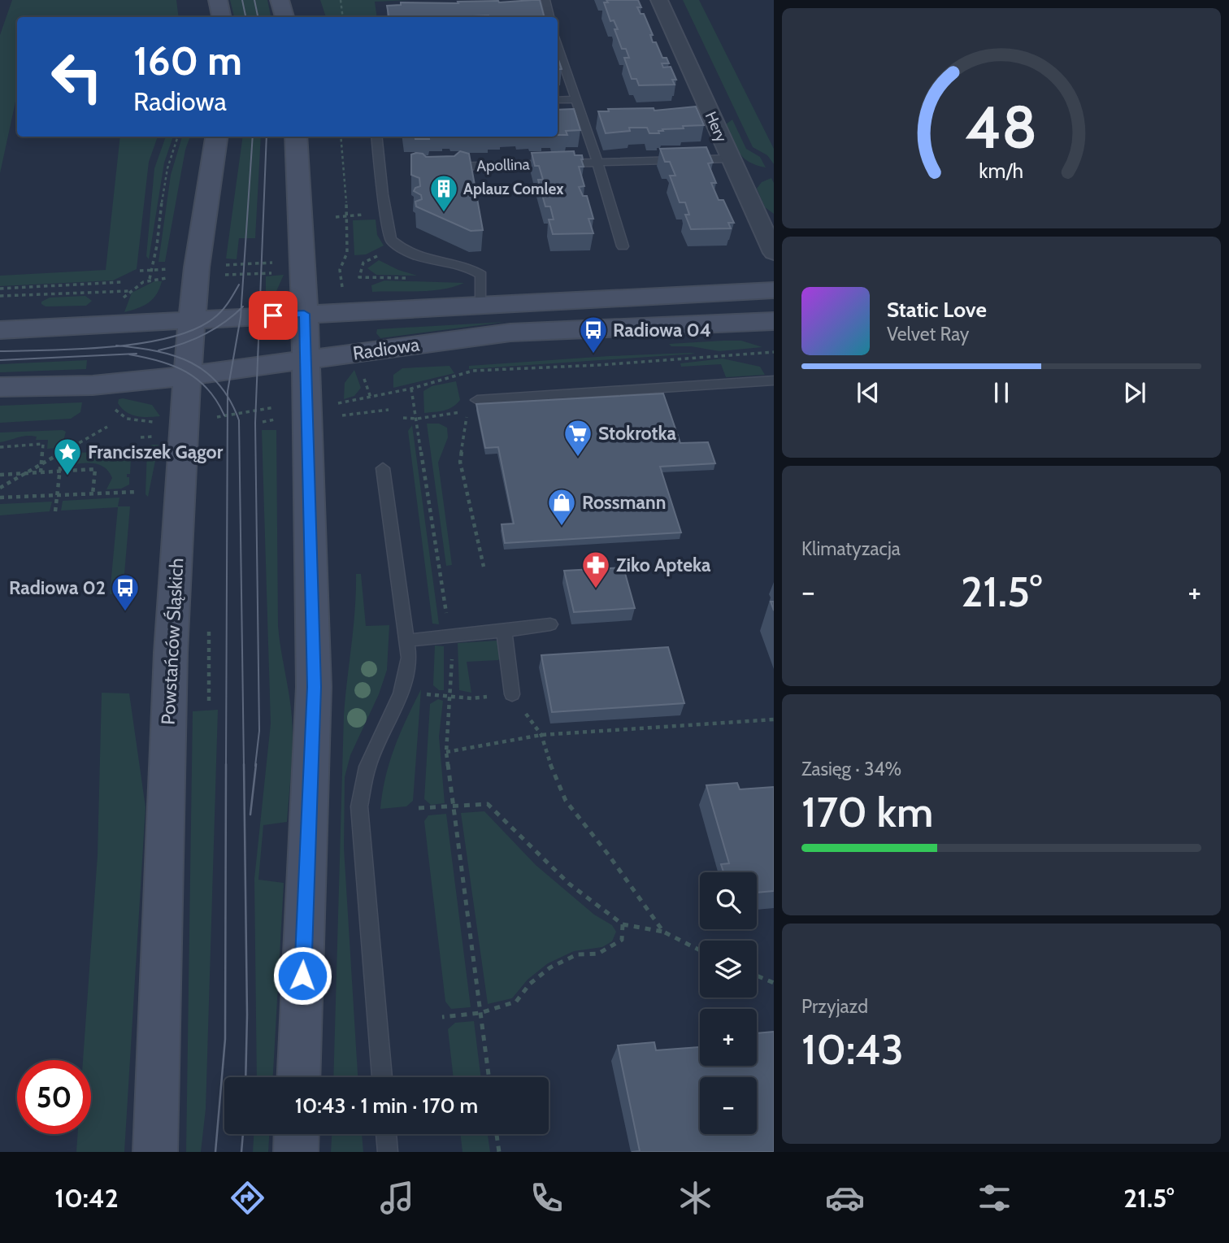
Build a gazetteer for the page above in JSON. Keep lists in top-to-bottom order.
{
  "streets": {
    "main road": ["Radiowa", "Powstańców Śląskich"],
    "street": ["Hery"],
    "lane": ["Apollina"]
  },
  "crossings": [
    ["Hery", "Apollina"],
    ["Radiowa", "Powstańców Śląskich"]
  ],
  "places": {
    "building": ["Aplauz Comlex"],
    "bus stop": ["Radiowa 04", "Radiowa 02"],
    "supermarket": ["Stokrotka"],
    "place": ["Franciszek Gągor"],
    "shop": ["Rossmann"],
    "pharmacy": ["Ziko Apteka"]
  },
  "page": {
    "turn": ["160 m", "Radiowa"],
    "song": ["Static Love", "Velvet Ray"],
    "tile": [
      "Klimatyzacja",
      ["Zasięg · 34%", "170 km"],
      ["Przyjazd", "10:43"]
    ],
    "heat": ["−", "21.5°", "+"],
    "map_buttons": ["+", "−"],
    "limit": "50",
    "trip": "10:43 · 1 min · 170 m",
    "tabs": ["10:42", "21.5°"],
    "gauge": ["48", "km/h"]
  }
}
